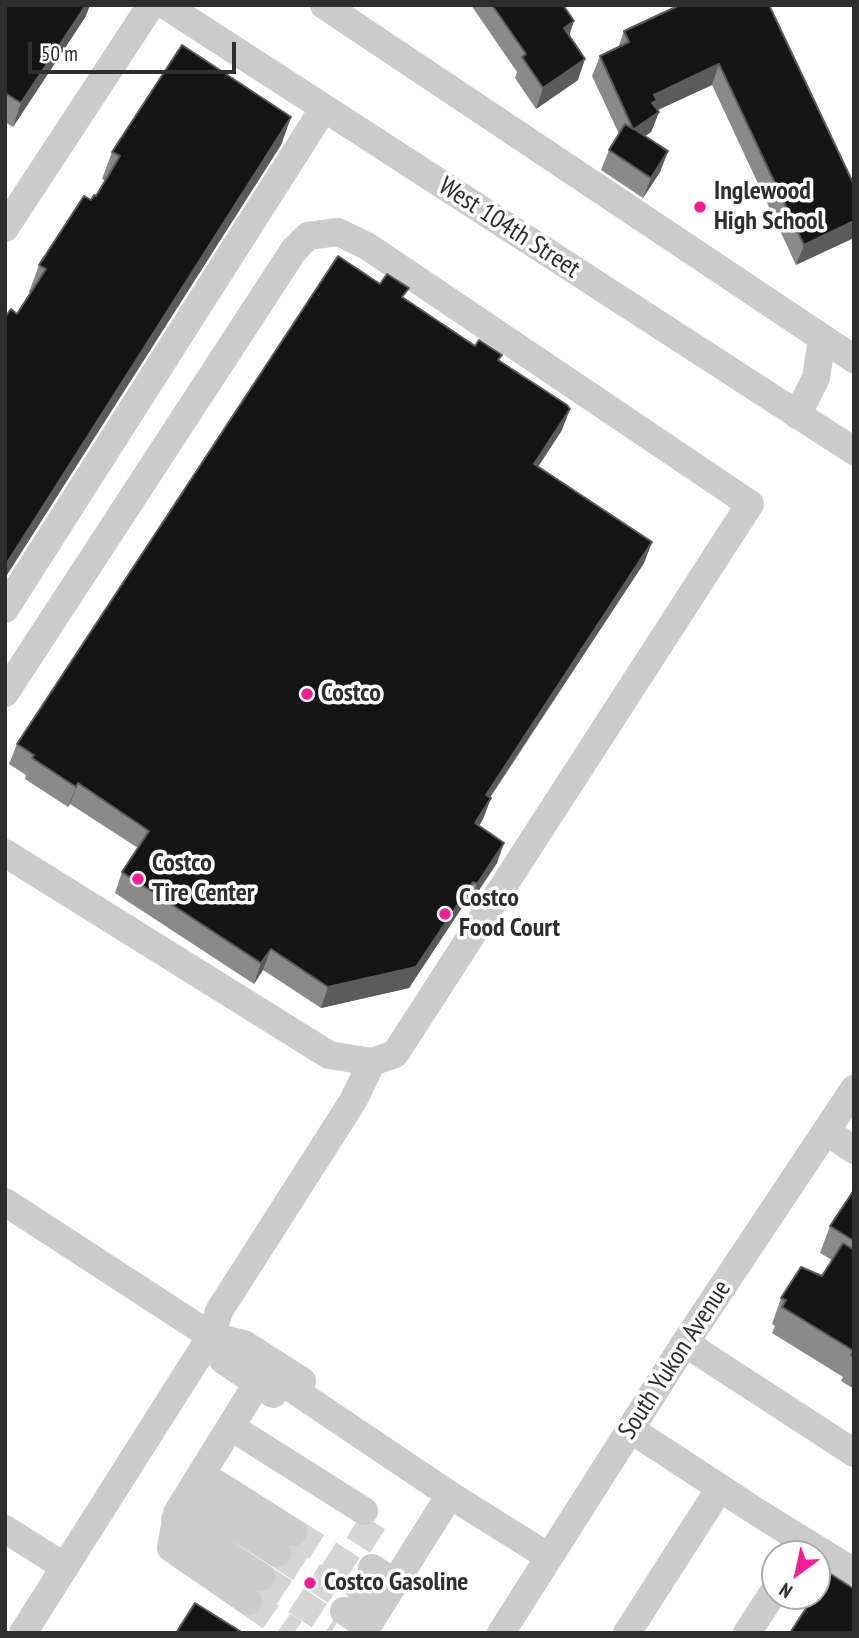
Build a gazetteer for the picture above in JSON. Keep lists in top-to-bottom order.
{
  "streets": {
    "street": ["West 104th Street", "South Yukon Avenue"]
  },
  "places": [
    "Inglewood High School",
    "Costco",
    "Costco Tire Center",
    "Costco Food Court",
    "Costco Gasoline"
  ],
  "scale_bar": "50 m",
  "north": "bottom left"
}
